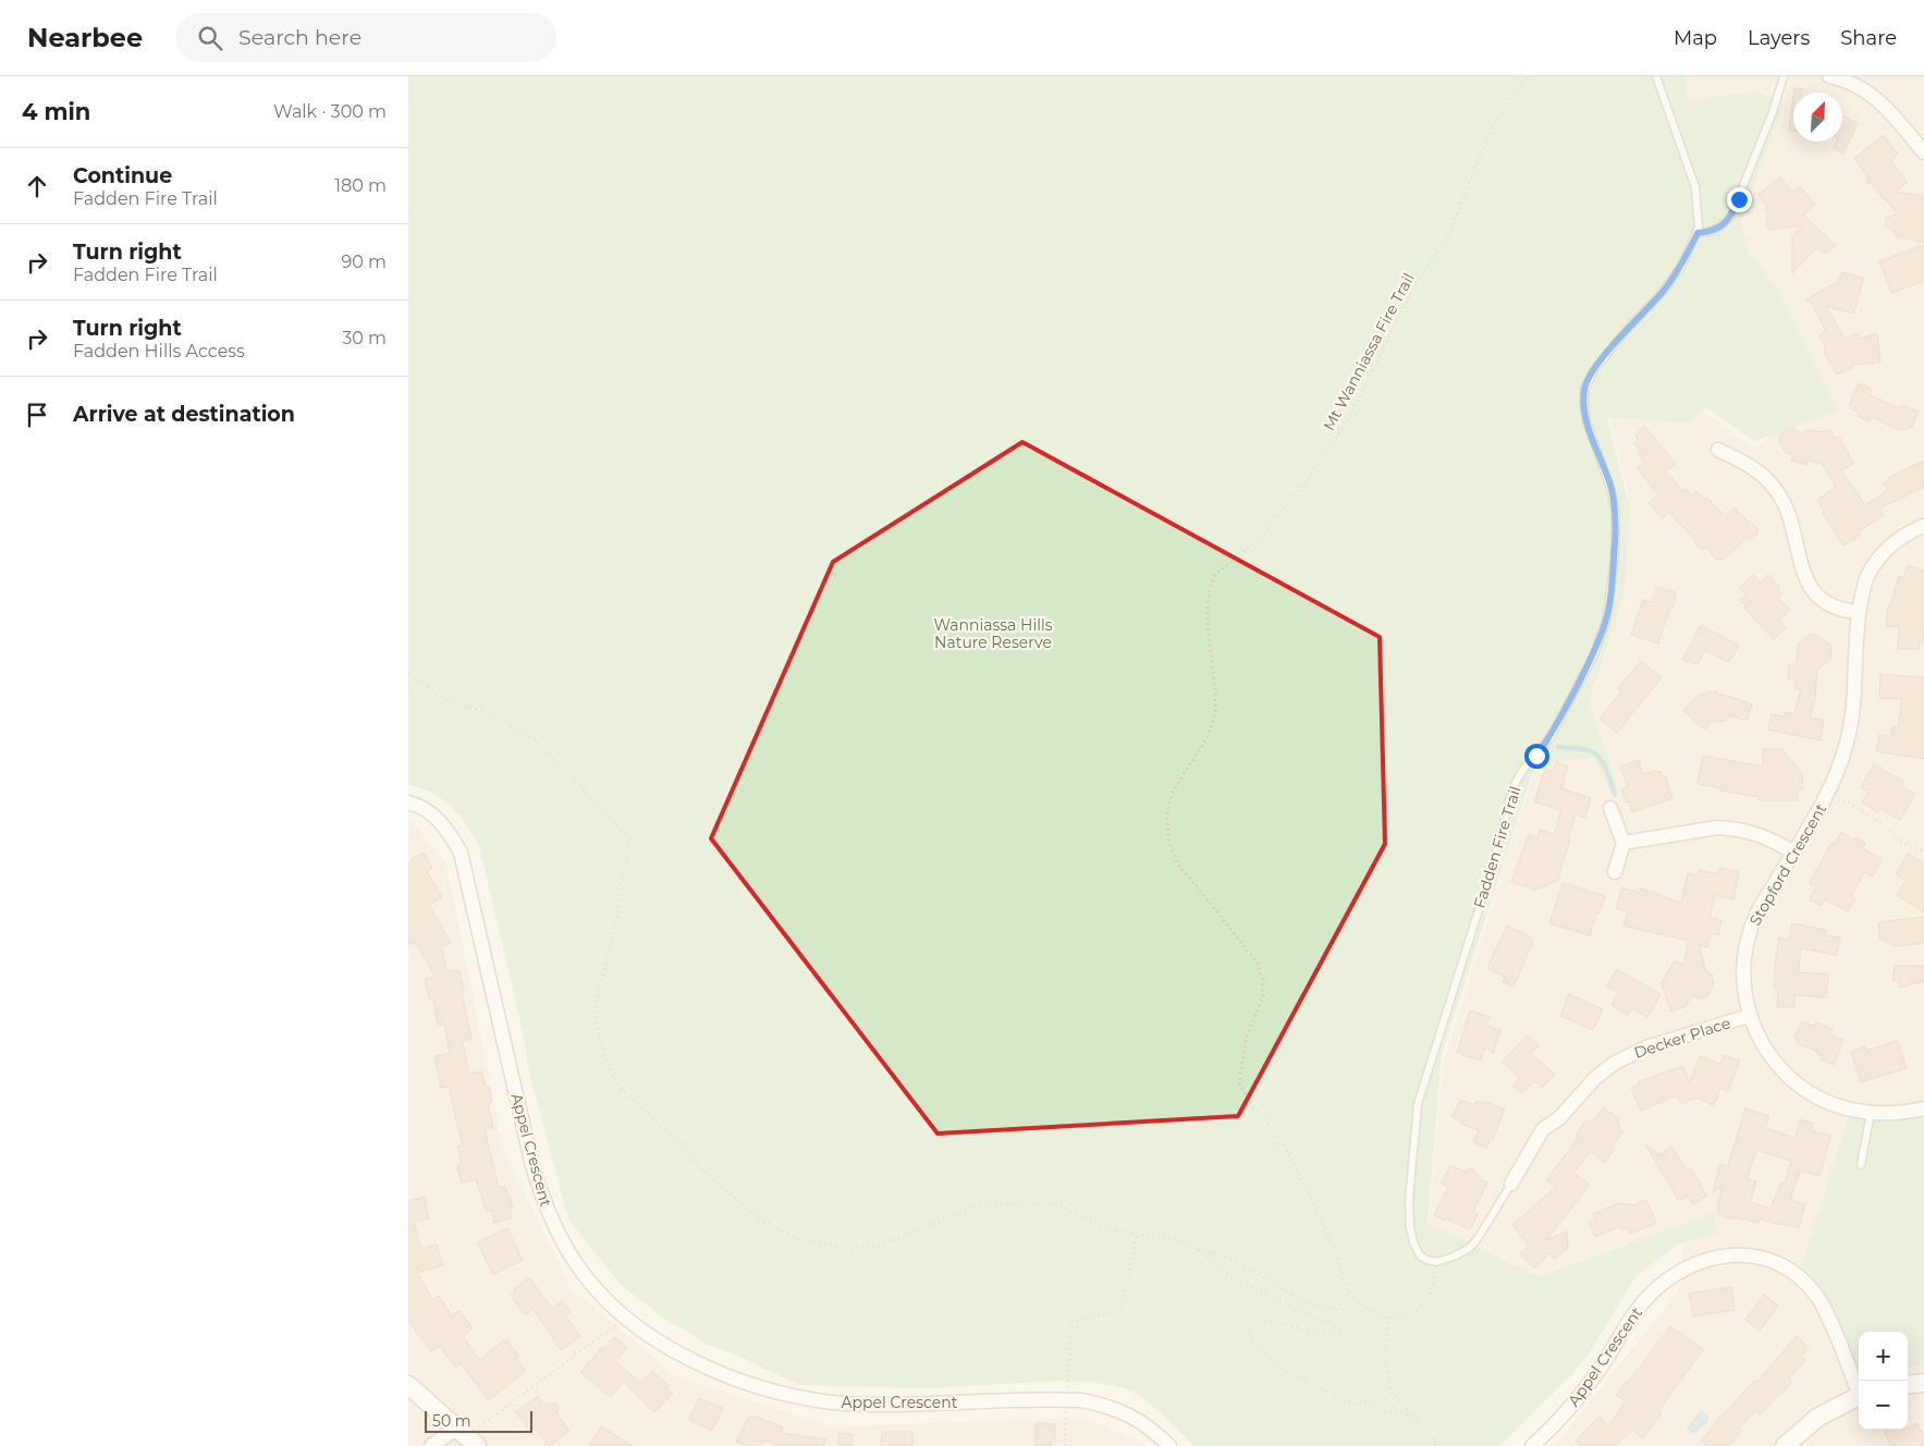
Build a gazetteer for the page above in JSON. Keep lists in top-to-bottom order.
{
  "streets": {
    "street": ["Stopford Crescent", "Decker Place", "Appel Crescent"],
    "lane": ["Fadden Fire Trail"],
    "path": ["Mt Wanniassa Fire Trail"]
  },
  "crossings": [
    ["Stopford Crescent", "Decker Place"]
  ],
  "parks": ["Wanniassa Hills Nature Reserve"],
  "scale_bar": "50 m",
  "north": "top right",
  "page": {
    "header": "Nearbee",
    "search": "Search here",
    "nav": ["Map", "Layers", "Share"],
    "heading": ["4 min", "Walk · 300 m"],
    "list": [
      ["Continue", "Fadden Fire Trail", "180 m"],
      ["Turn right", "Fadden Fire Trail", "90 m"],
      ["Turn right", "Fadden Hills Access", "30 m"],
      "Arrive at destination"
    ],
    "map_buttons": ["+", "−"],
    "scale": "50 m"
  }
}
